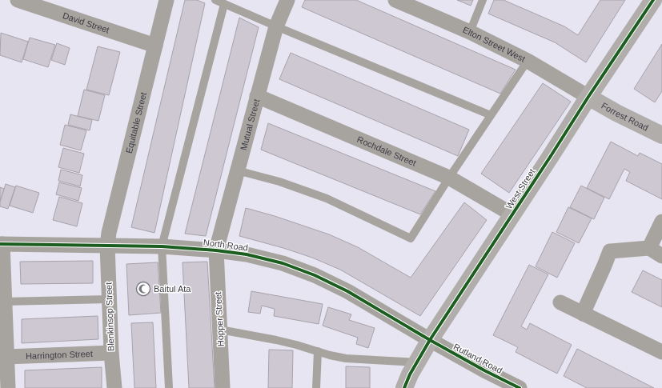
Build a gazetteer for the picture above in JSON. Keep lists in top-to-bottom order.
{
  "streets": {
    "street": [
      "David Street",
      "Elton Street West",
      "Forrest Road",
      "Equitable Street",
      "Mutual Street",
      "Rochdale Street",
      "West Street",
      "North Road",
      "Blenkinsop Street",
      "Hopper Street",
      "Harrington Street",
      "Rutland Road"
    ]
  },
  "crossings": [
    ["David Street", "Equitable Street"],
    ["Elton Street West", "Forrest Road"],
    ["Elton Street West", "West Street"],
    ["Forrest Road", "West Street"],
    ["Equitable Street", "North Road"],
    ["Equitable Street", "Blenkinsop Street"],
    ["Mutual Street", "Rochdale Street"],
    ["Mutual Street", "North Road"],
    ["Mutual Street", "Hopper Street"],
    ["Rochdale Street", "West Street"],
    ["West Street", "North Road"],
    ["West Street", "Rutland Road"],
    ["North Road", "Blenkinsop Street"],
    ["North Road", "Hopper Street"],
    ["North Road", "Rutland Road"],
    ["Blenkinsop Street", "Harrington Street"]
  ],
  "places": {
    "mosque": ["Baitul Ata"]
  }
}
